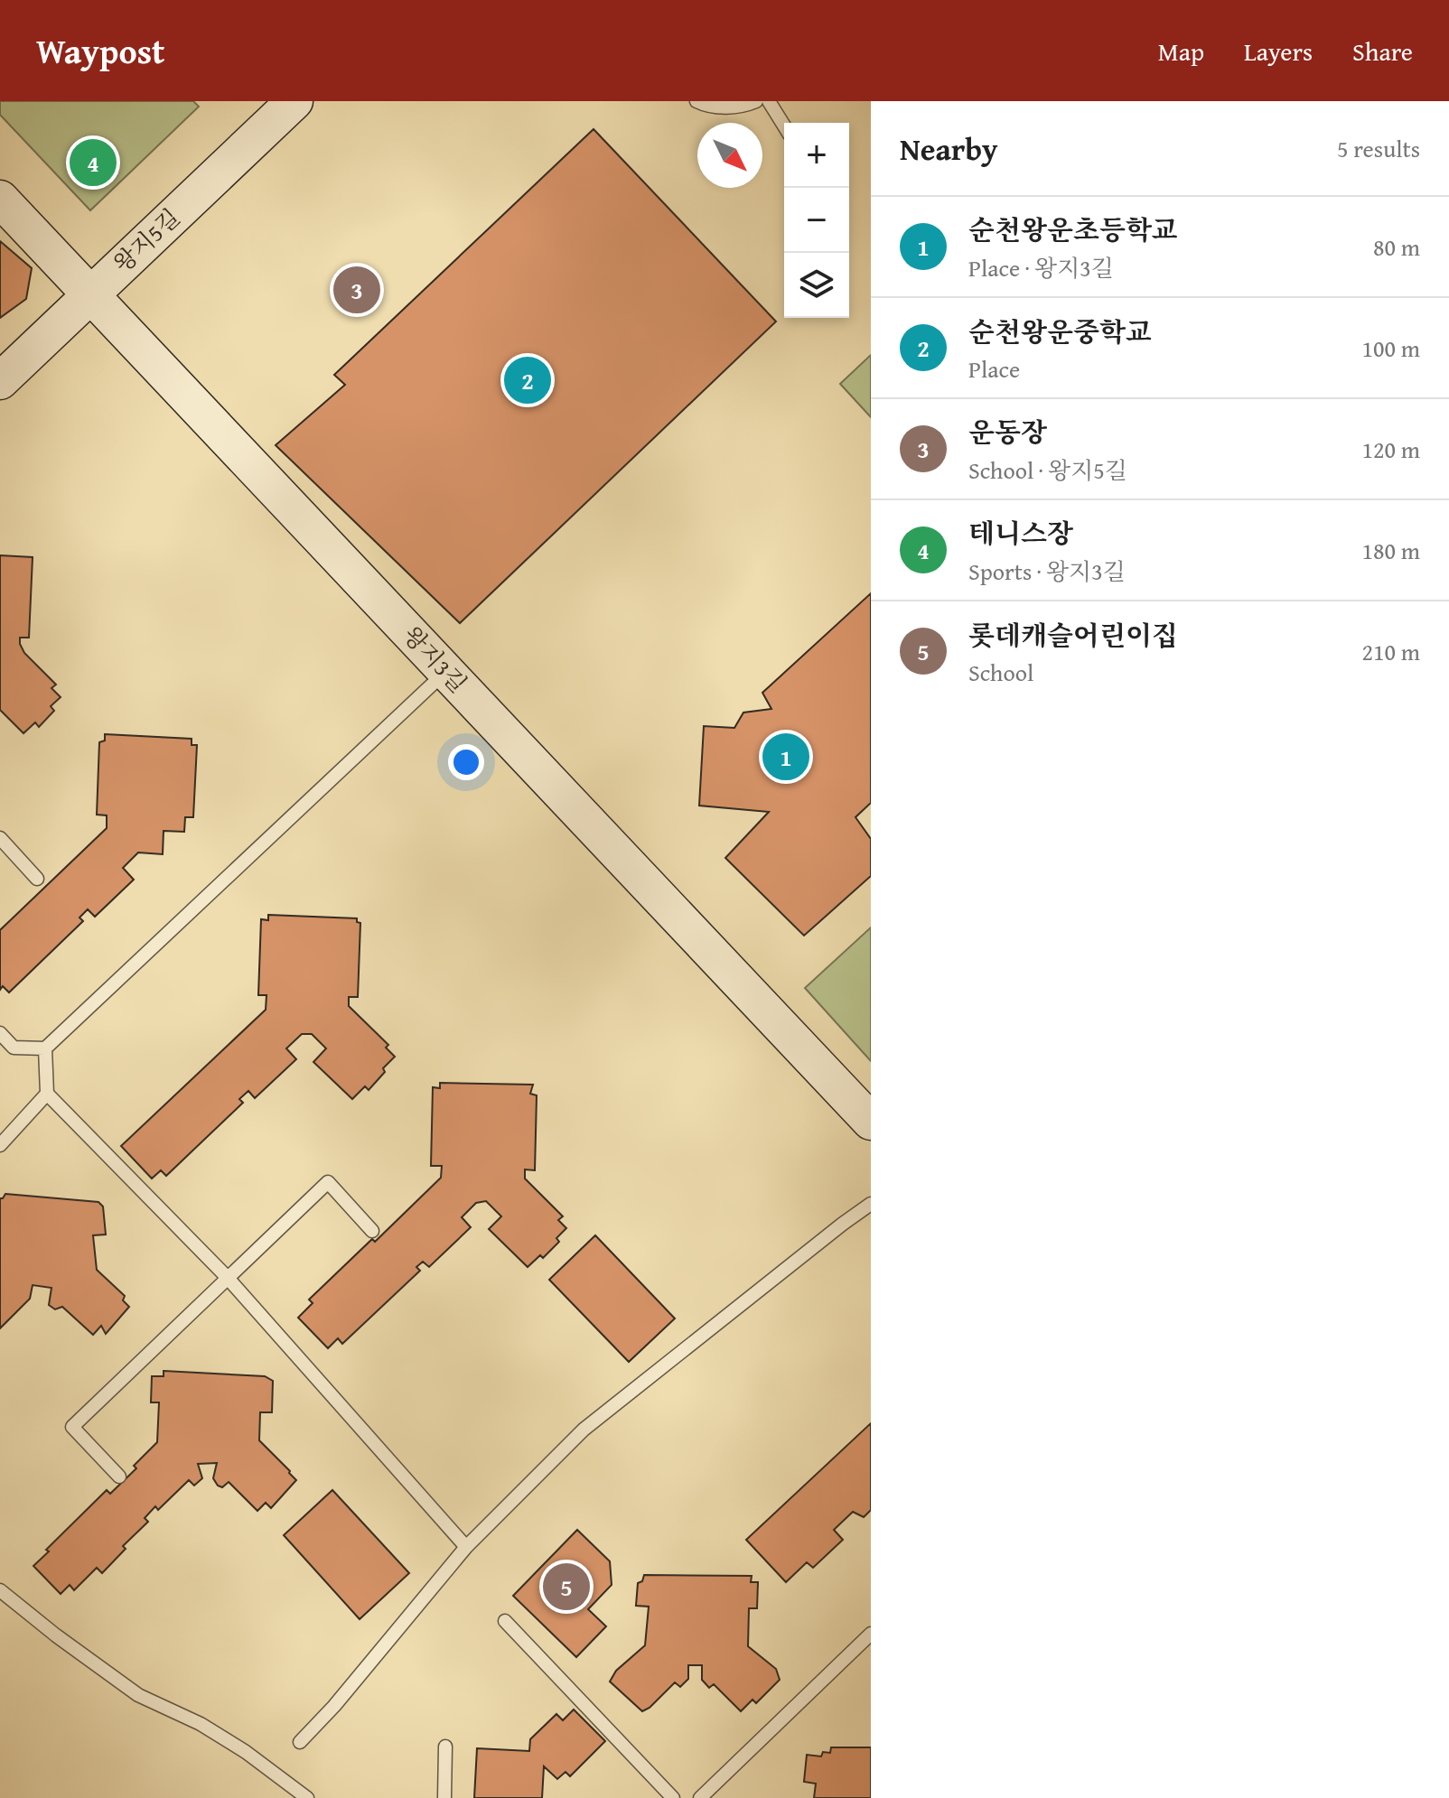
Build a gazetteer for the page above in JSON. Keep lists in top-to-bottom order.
{
  "streets": {
    "street": ["왕지5길", "왕지3길"]
  },
  "crossings": [
    ["왕지5길", "왕지3길"]
  ],
  "north": "bottom right",
  "page": {
    "header": "Waypost",
    "nav": ["Map", "Layers", "Share"],
    "heading": ["Nearby", "5 results"],
    "map_buttons": ["+", "−"],
    "pins": [
      "4",
      "3",
      "2",
      "1",
      "5"
    ],
    "list": [
      {
        "mark": "1",
        "name": "순천왕운초등학교",
        "note": "Place · 왕지3길",
        "value": "80 m"
      },
      {
        "mark": "2",
        "name": "순천왕운중학교",
        "note": "Place",
        "value": "100 m"
      },
      {
        "mark": "3",
        "name": "운동장",
        "note": "School · 왕지5길",
        "value": "120 m"
      },
      {
        "mark": "4",
        "name": "테니스장",
        "note": "Sports · 왕지3길",
        "value": "180 m"
      },
      {
        "mark": "5",
        "name": "롯데캐슬어린이집",
        "note": "School",
        "value": "210 m"
      }
    ]
  }
}
